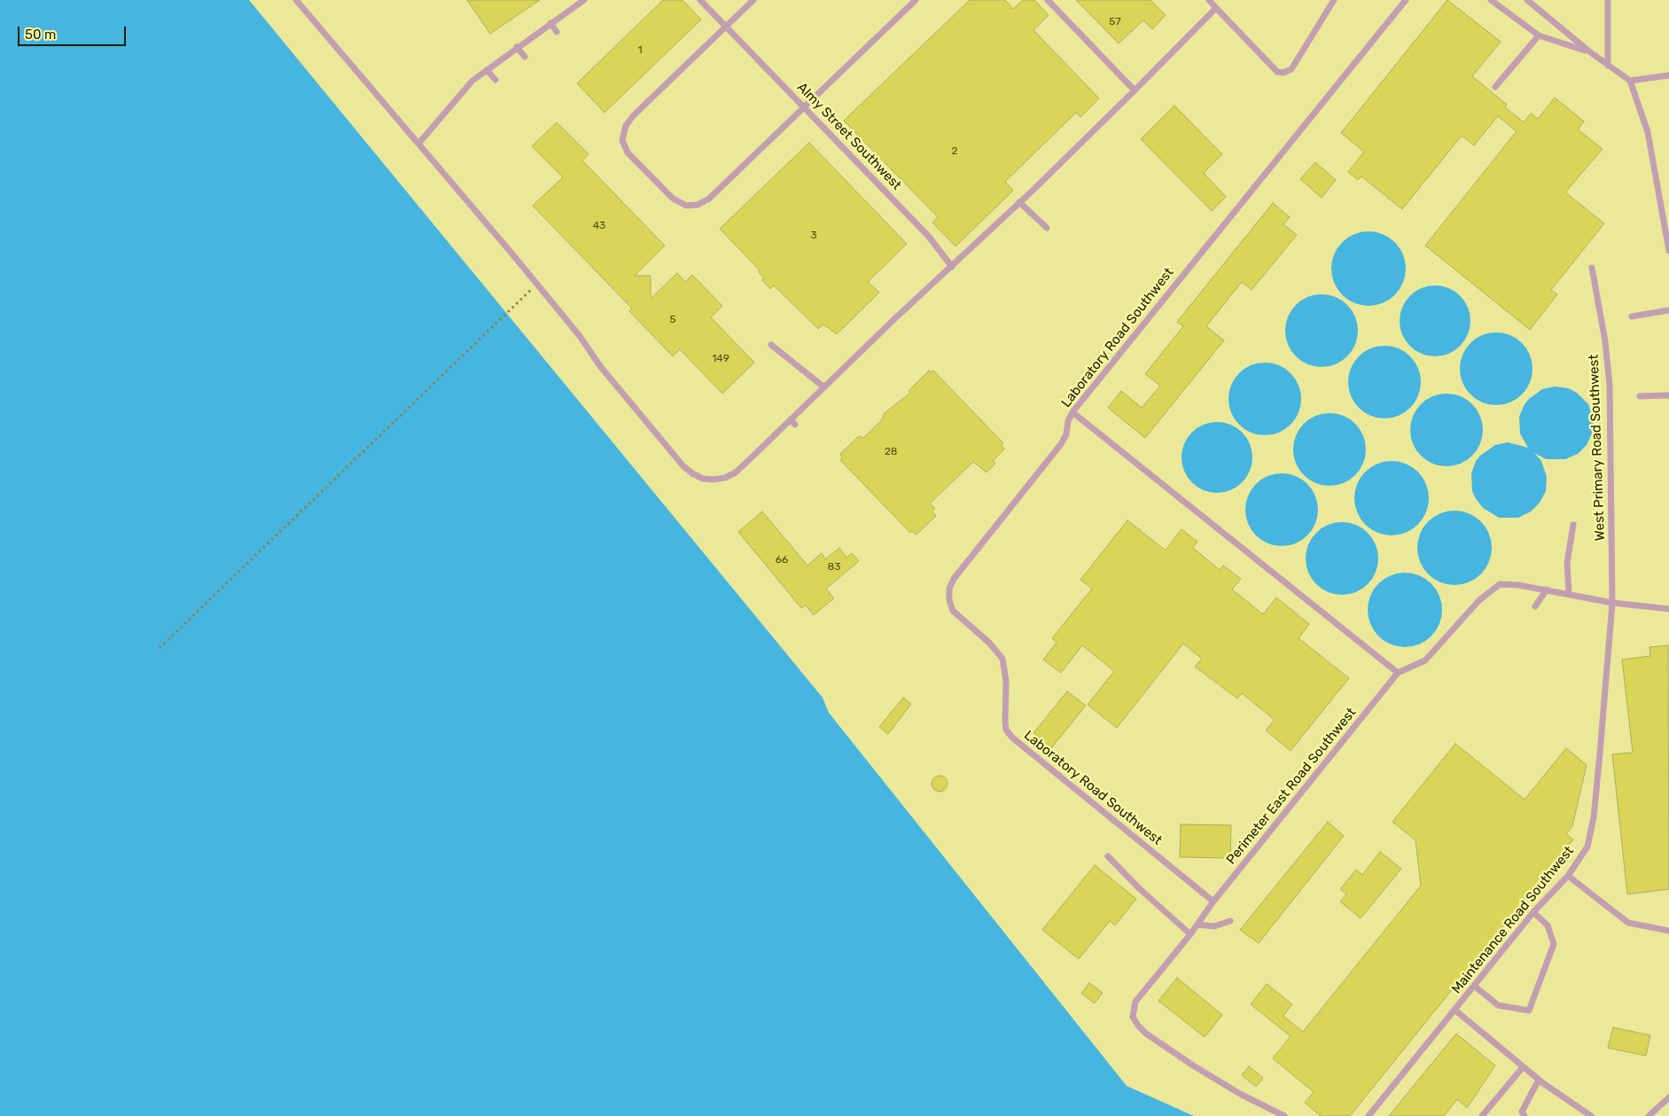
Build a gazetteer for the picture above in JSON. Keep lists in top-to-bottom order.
{
  "streets": {
    "lane": [
      "Almy Street Southwest",
      "Laboratory Road Southwest",
      "West Primary Road Southwest",
      "Perimeter East Road Southwest",
      "Maintenance Road Southwest"
    ]
  },
  "crossings": [
    ["Laboratory Road Southwest", "Perimeter East Road Southwest"],
    ["West Primary Road Southwest", "Perimeter East Road Southwest"],
    ["West Primary Road Southwest", "Maintenance Road Southwest"],
    ["Perimeter East Road Southwest", "Maintenance Road Southwest"]
  ],
  "house_numbers": [
    "57",
    "1",
    "2",
    "43",
    "3",
    "5",
    "149",
    "28",
    "66",
    "83"
  ],
  "scale_bar": "50 m"
}
